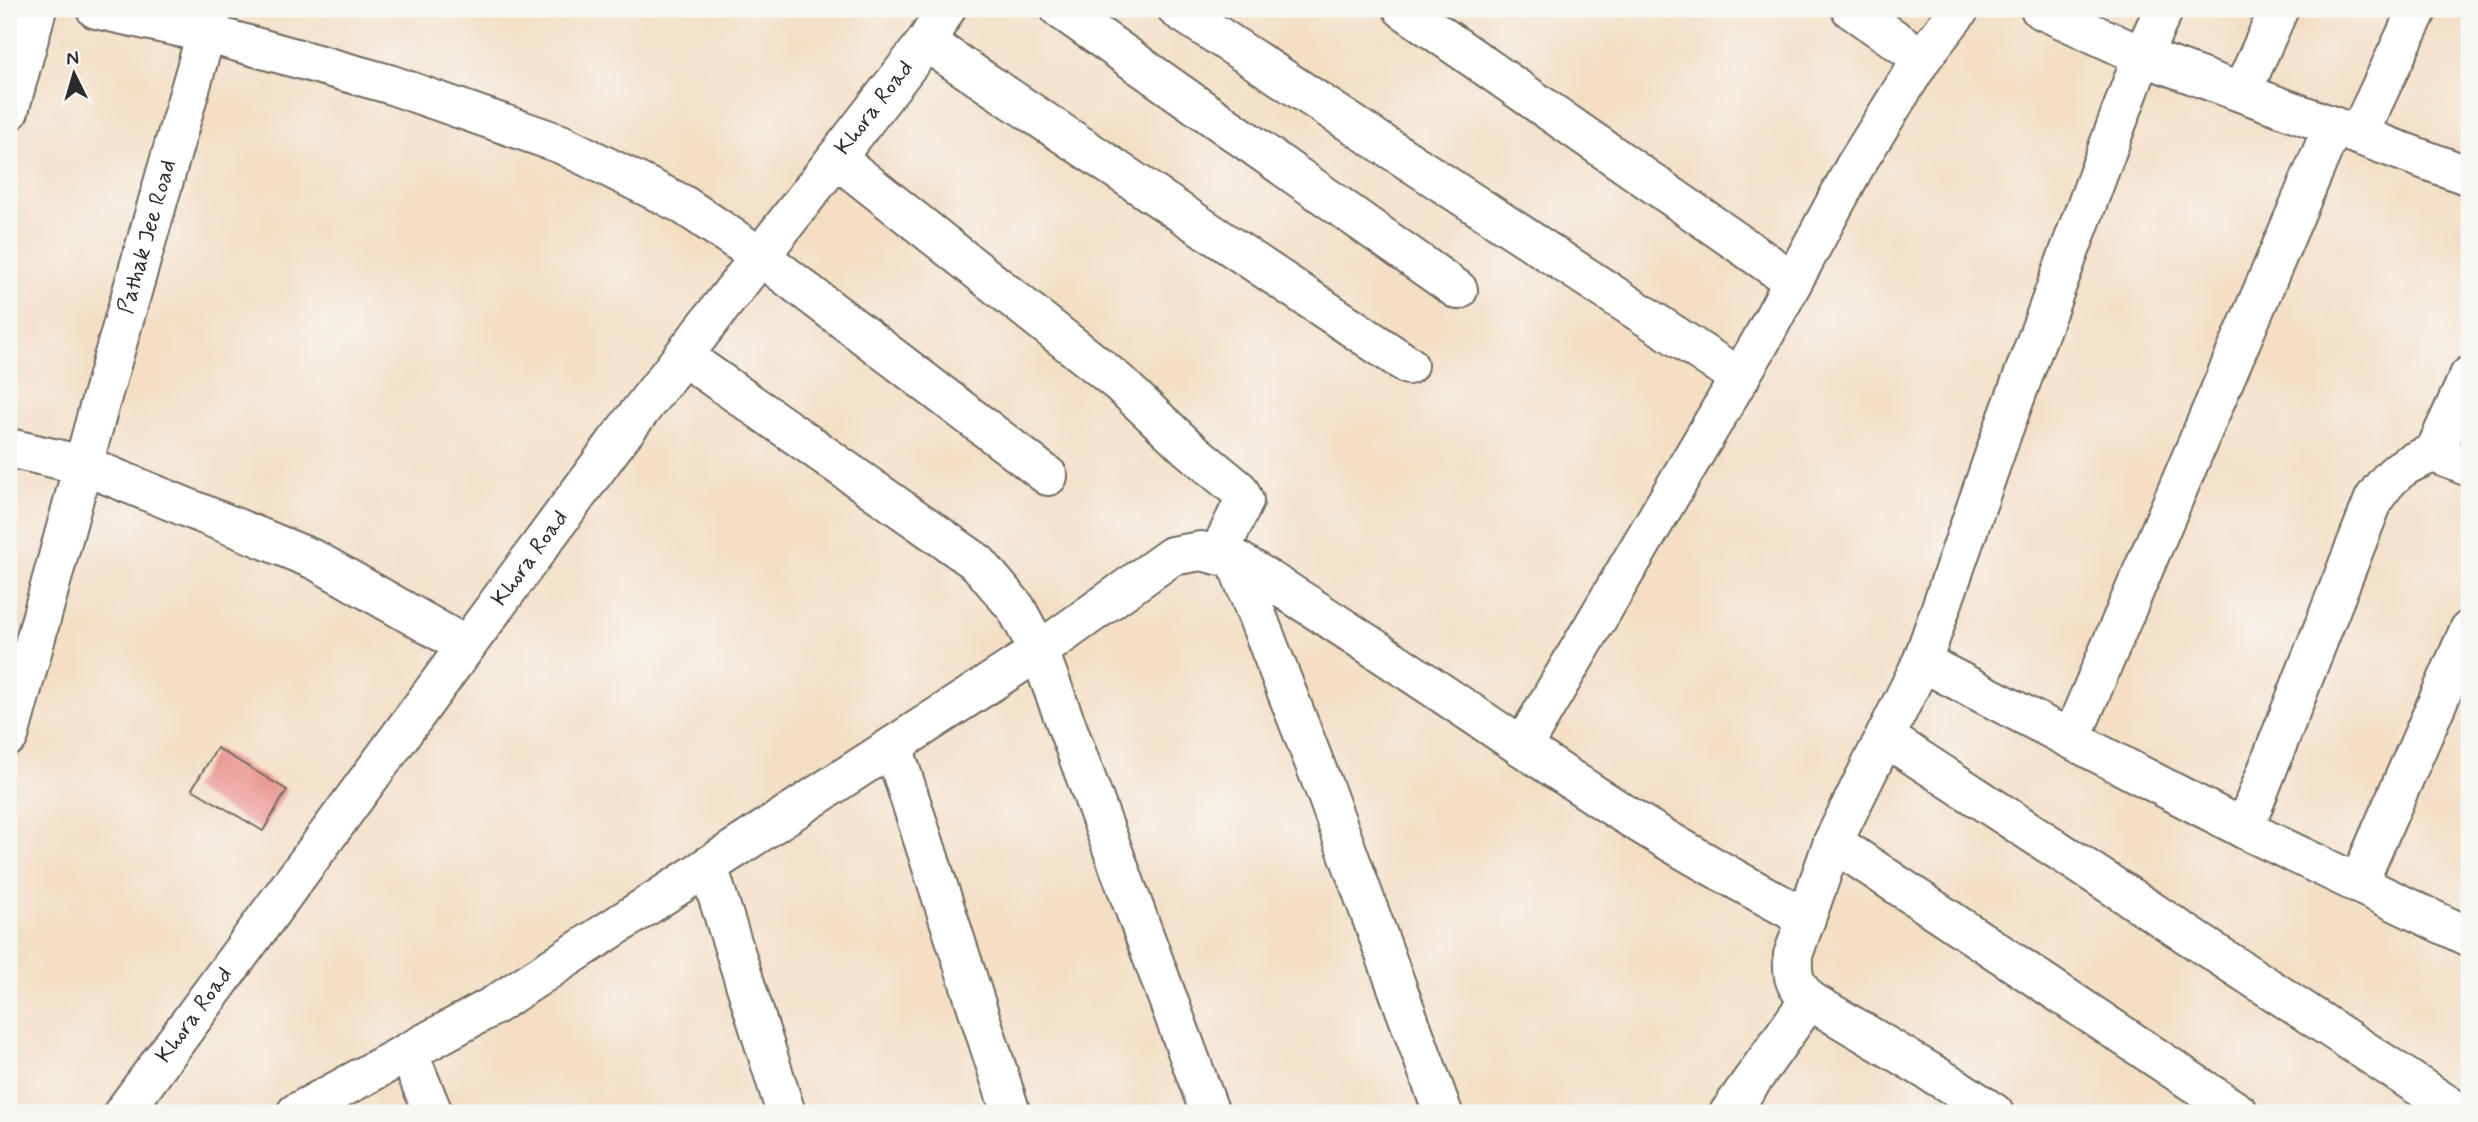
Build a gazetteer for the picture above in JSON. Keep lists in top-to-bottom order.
{
  "streets": {
    "street": ["Khora Road", "Pathak Jee Road"]
  },
  "north": "top"
}
